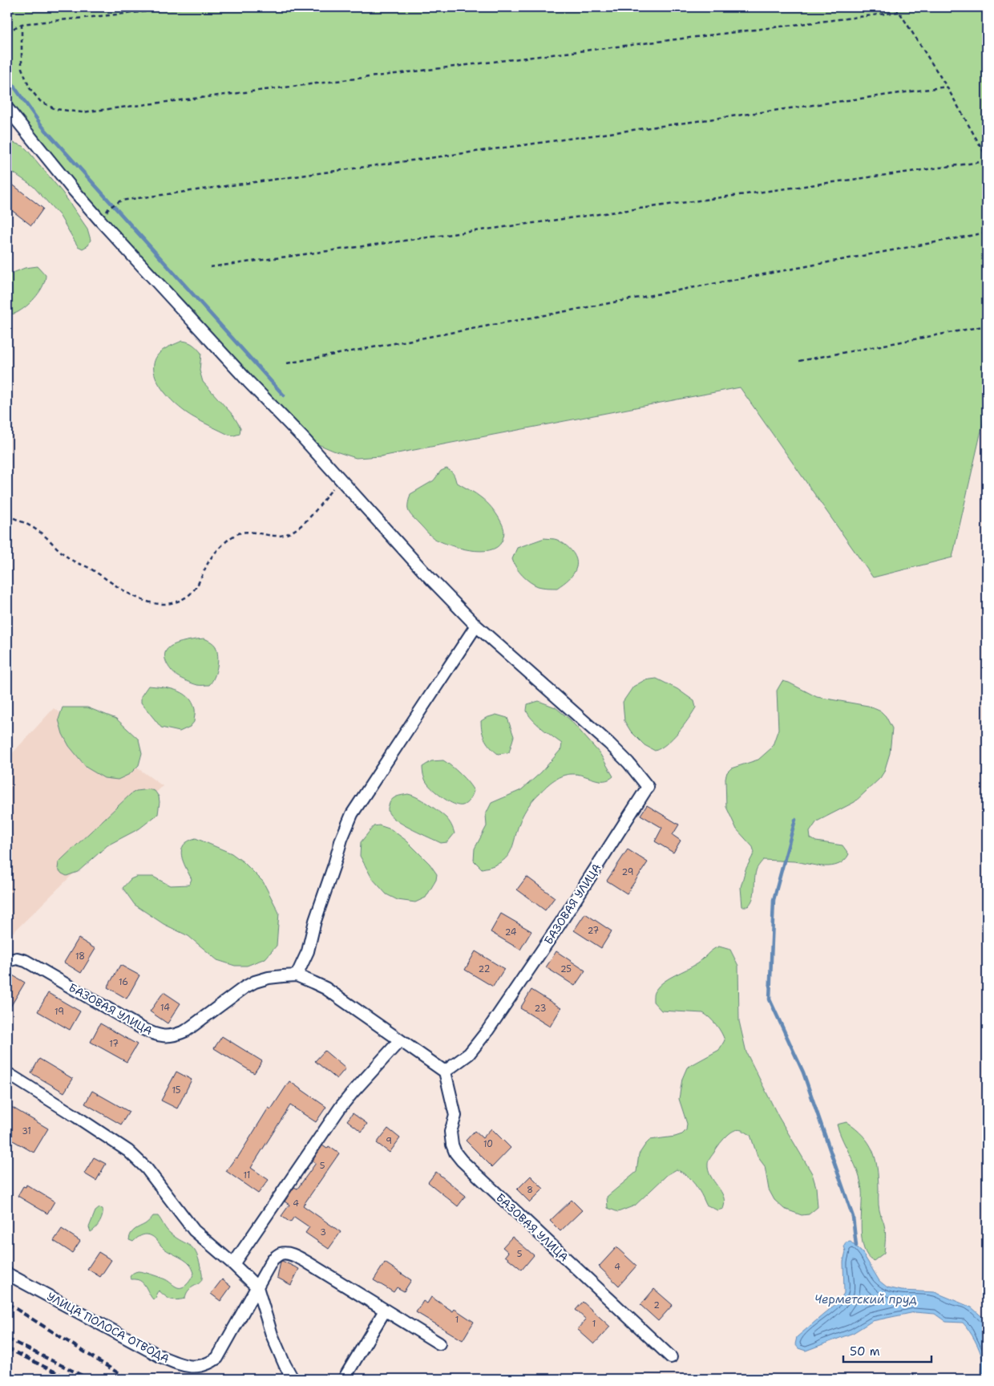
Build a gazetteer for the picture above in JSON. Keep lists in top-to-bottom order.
{
  "streets": {
    "street": ["БАЗОВАЯ УЛИЦА", "УЛИЦА ПОЛОСА ОТВОДА"]
  },
  "water": ["Черметский пруд"],
  "house_numbers": [
    "29",
    "27",
    "24",
    "18",
    "22",
    "25",
    "16",
    "14",
    "23",
    "19",
    "17",
    "15",
    "31",
    "9",
    "10",
    "5",
    "11",
    "8",
    "4",
    "3",
    "5",
    "4",
    "2",
    "1",
    "1"
  ],
  "scale_bar": "50 m"
}
